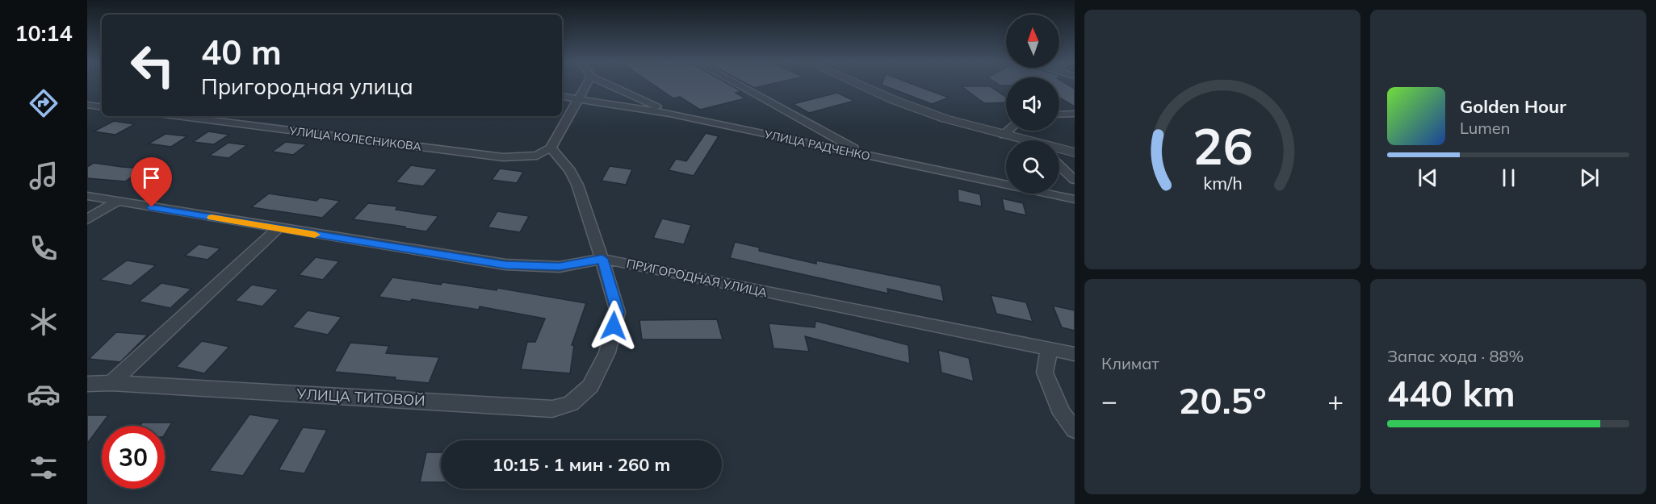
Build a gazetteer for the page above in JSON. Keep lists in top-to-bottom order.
{
  "streets": {
    "street": [
      "УЛИЦА КОЛЕСНИКОВА",
      "УЛИЦА РАДЧЕНКО",
      "ПРИГОРОДНАЯ УЛИЦА",
      "УЛИЦА ТИТОВОЙ"
    ]
  },
  "crossings": [
    ["УЛИЦА КОЛЕСНИКОВА", "УЛИЦА ТИТОВОЙ"],
    ["ПРИГОРОДНАЯ УЛИЦА", "УЛИЦА ТИТОВОЙ"]
  ],
  "north": "top",
  "page": {
    "tabs": "10:14",
    "turn": ["40 m", "Пригородная улица"],
    "song": ["Golden Hour", "Lumen"],
    "tile": [
      "Климат",
      ["Запас хода · 88%", "440 km"]
    ],
    "heat": ["−", "20.5°", "+"],
    "limit": "30",
    "trip": "10:15 · 1 мин · 260 m",
    "gauge": ["26", "km/h"]
  }
}
